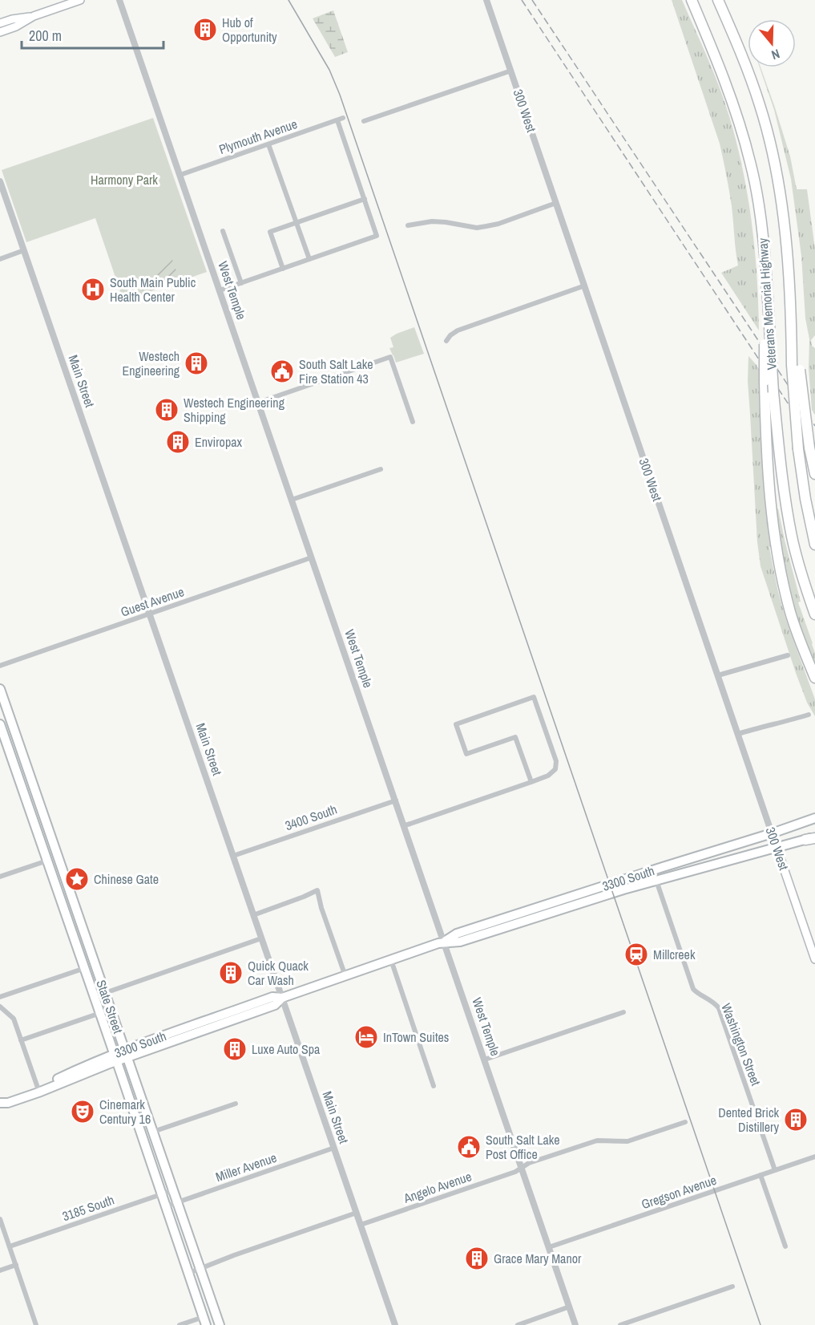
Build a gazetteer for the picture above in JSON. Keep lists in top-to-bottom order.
{
  "streets": {
    "highway": ["Veterans Memorial Highway"],
    "main road": ["300 West", "3300 South", "State Street"],
    "street": [
      "Plymouth Avenue",
      "West Temple",
      "Main Street",
      "Guest Avenue",
      "3400 South",
      "Washington Street",
      "Miller Avenue",
      "Angelo Avenue",
      "Gregson Avenue",
      "3185 South"
    ]
  },
  "crossings": [
    ["300 West", "3300 South"],
    ["Plymouth Avenue", "West Temple"],
    ["West Temple", "Guest Avenue"],
    ["West Temple", "3400 South"],
    ["West Temple", "3300 South"],
    ["West Temple", "Angelo Avenue"],
    ["West Temple", "Gregson Avenue"],
    ["Main Street", "Guest Avenue"],
    ["Main Street", "3400 South"],
    ["Main Street", "3300 South"],
    ["Main Street", "Miller Avenue"],
    ["Main Street", "Angelo Avenue"],
    ["3300 South", "State Street"],
    ["3300 South", "Washington Street"],
    ["State Street", "Miller Avenue"],
    ["State Street", "3185 South"],
    ["Washington Street", "Gregson Avenue"]
  ],
  "parks": ["Harmony Park"],
  "places": {
    "building": [
      "Hub of Opportunity",
      "Westech Engineering",
      "Westech Engineering Shipping",
      "Enviropax",
      "Quick Quack Car Wash",
      "Luxe Auto Spa",
      "Dented Brick Distillery",
      "Grace Mary Manor"
    ],
    "hospital": ["South Main Public Health Center"],
    "public building": ["South Salt Lake Fire Station 43", "South Salt Lake Post Office"],
    "place": ["Chinese Gate"],
    "station": ["Millcreek"],
    "hotel": ["InTown Suites"],
    "theatre": ["Cinemark Century 16"]
  },
  "scale_bar": "200 m",
  "north": "bottom"
}
